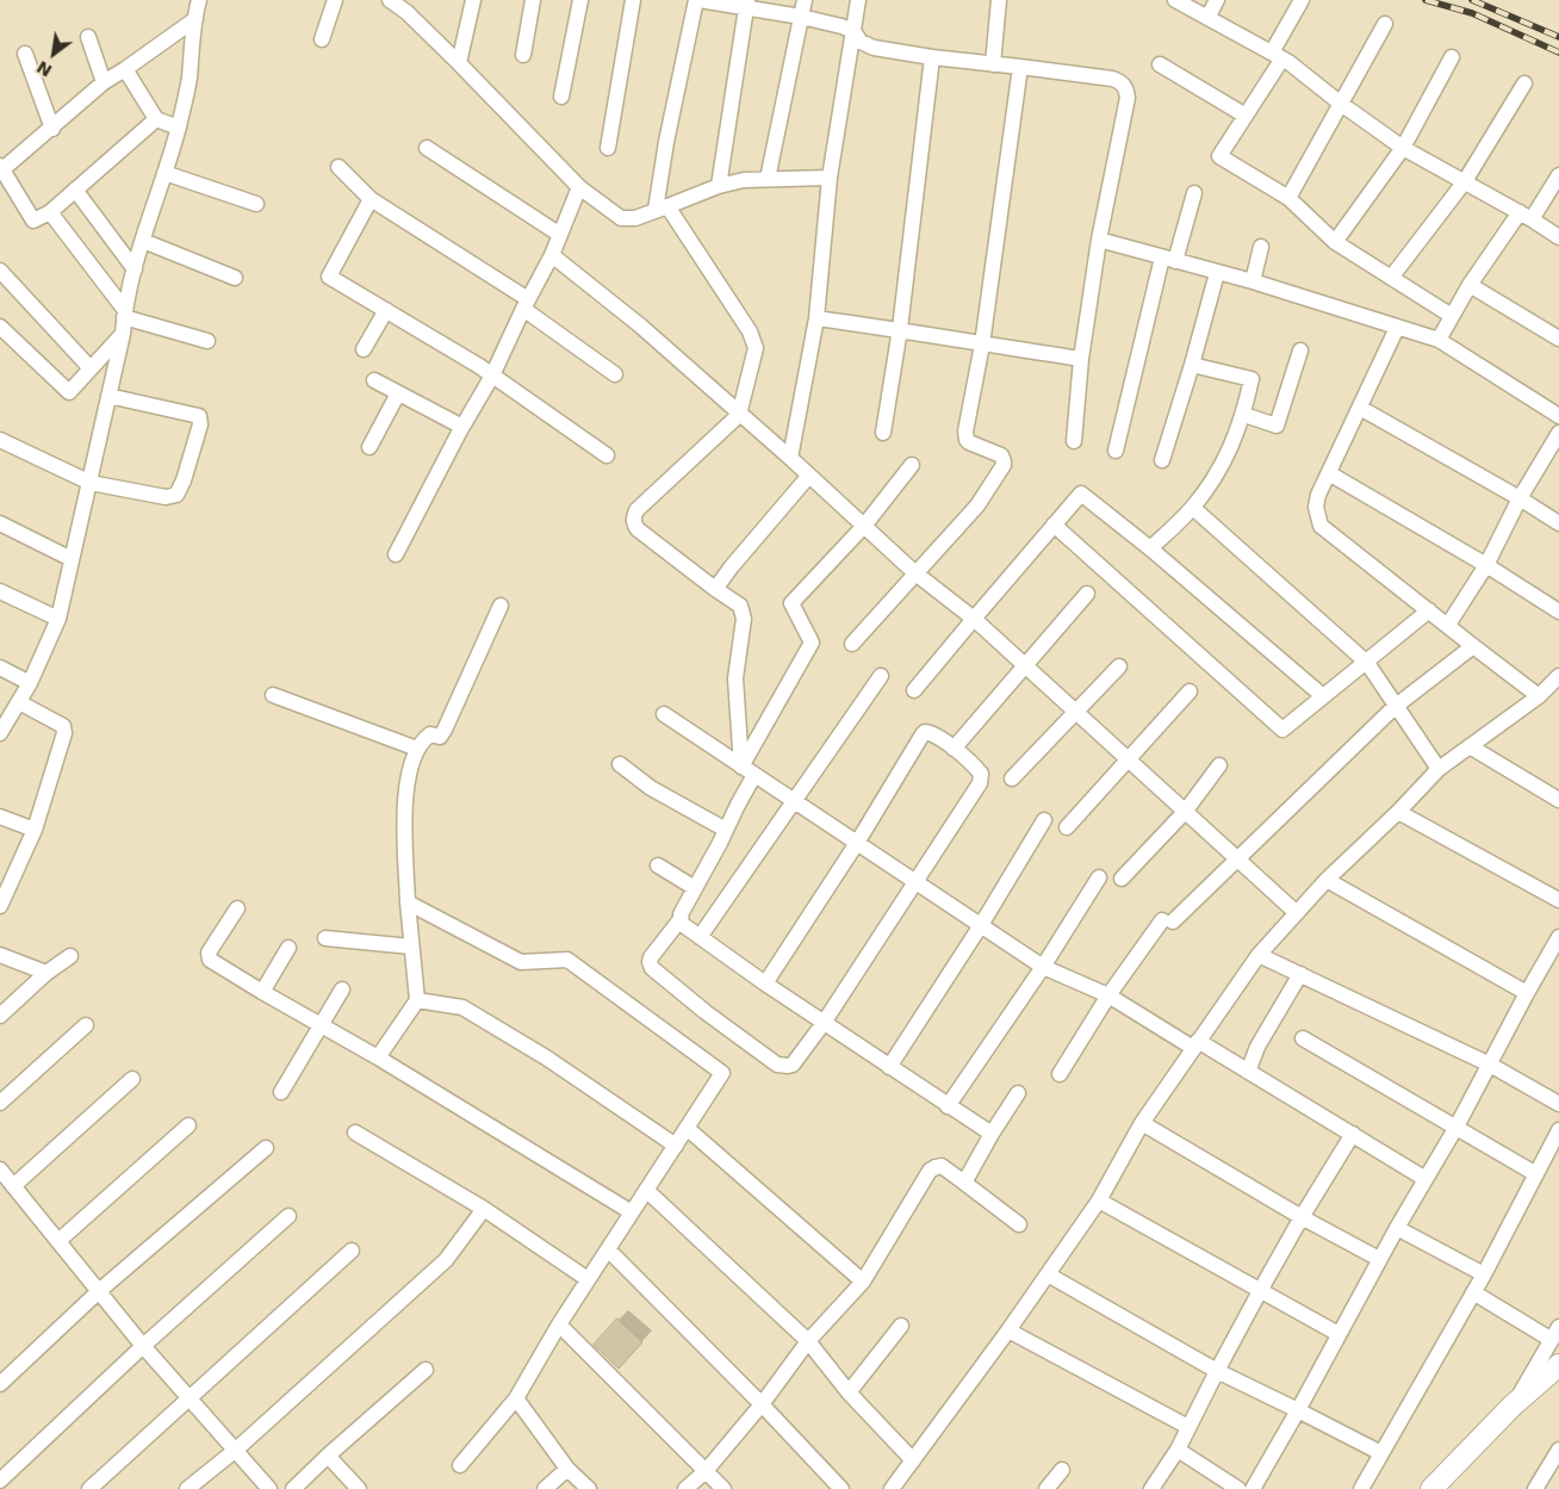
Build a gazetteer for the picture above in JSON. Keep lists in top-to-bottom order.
{
  "north": "bottom left"
}
